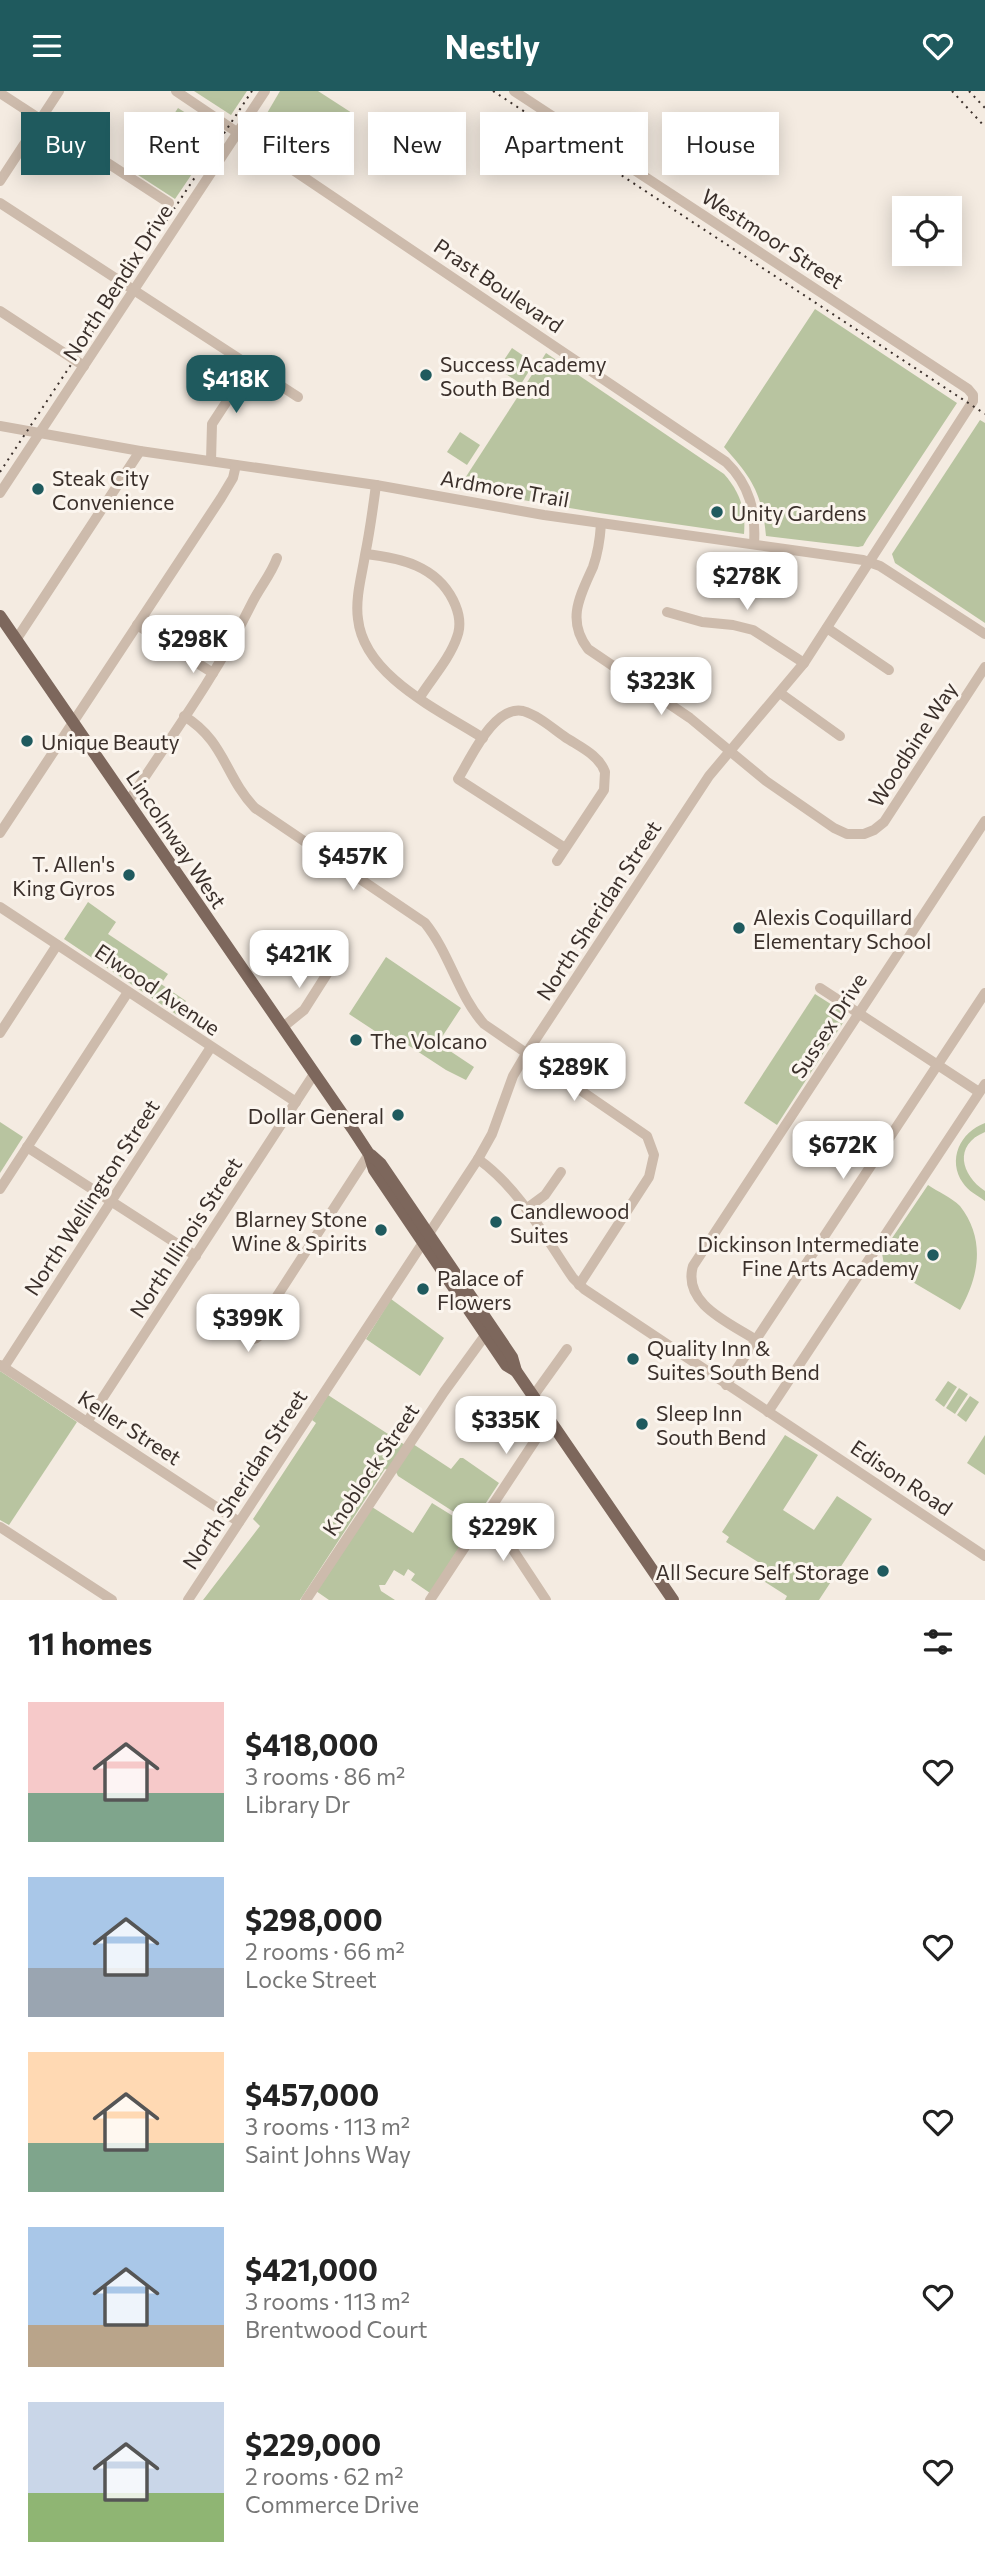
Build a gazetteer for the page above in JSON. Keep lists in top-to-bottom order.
{
  "streets": {
    "main road": ["Lincolnway West"],
    "street": [
      "Westmoor Street",
      "North Bendix Drive",
      "Prast Boulevard",
      "Ardmore Trail",
      "Woodbine Way",
      "North Sheridan Street",
      "Elwood Avenue",
      "Sussex Drive",
      "North Wellington Street",
      "North Illinois Street",
      "Keller Street",
      "Knoblock Street",
      "Edison Road"
    ]
  },
  "crossings": [
    ["Westmoor Street", "North Sheridan Street"],
    ["North Bendix Drive", "Prast Boulevard"],
    ["North Bendix Drive", "Ardmore Trail"],
    ["Prast Boulevard", "Ardmore Trail"],
    ["Ardmore Trail", "North Sheridan Street"],
    ["Woodbine Way", "North Sheridan Street"],
    ["Lincolnway West", "North Sheridan Street"],
    ["Lincolnway West", "North Illinois Street"],
    ["Lincolnway West", "Knoblock Street"],
    ["North Sheridan Street", "Keller Street"],
    ["Elwood Avenue", "North Wellington Street"],
    ["Elwood Avenue", "North Illinois Street"],
    ["North Wellington Street", "Keller Street"],
    ["North Illinois Street", "Keller Street"]
  ],
  "places": [
    "Success Academy South Bend",
    "Steak City Convenience",
    "Unity Gardens",
    "Unique Beauty",
    "T. Allen's King Gyros",
    "Alexis Coquillard Elementary School",
    "The Volcano",
    "Dollar General",
    "Candlewood Suites",
    "Blarney Stone Wine & Spirits",
    "Dickinson Intermediate Fine Arts Academy",
    "Palace of Flowers",
    "Quality Inn & Suites South Bend",
    "Sleep Inn South Bend",
    "All Secure Self Storage"
  ],
  "page": {
    "header": "Nestly",
    "chip": [
      "Buy",
      "Rent",
      "Filters",
      "New",
      "Apartment",
      "House"
    ],
    "price": [
      "$418K",
      "$278K",
      "$298K",
      "$323K",
      "$457K",
      "$421K",
      "$289K",
      "$672K",
      "$399K",
      "$335K",
      "$229K"
    ],
    "heading": "11 homes",
    "list": [
      {
        "name": "$418,000",
        "note": "3 rooms · 86 m² · Library Dr"
      },
      {
        "name": "$298,000",
        "note": "2 rooms · 66 m² · Locke Street"
      },
      {
        "name": "$457,000",
        "note": "3 rooms · 113 m² · Saint Johns Way"
      },
      {
        "name": "$421,000",
        "note": "3 rooms · 113 m² · Brentwood Court"
      },
      {
        "name": "$229,000",
        "note": "2 rooms · 62 m² · Commerce Drive"
      }
    ]
  }
}
